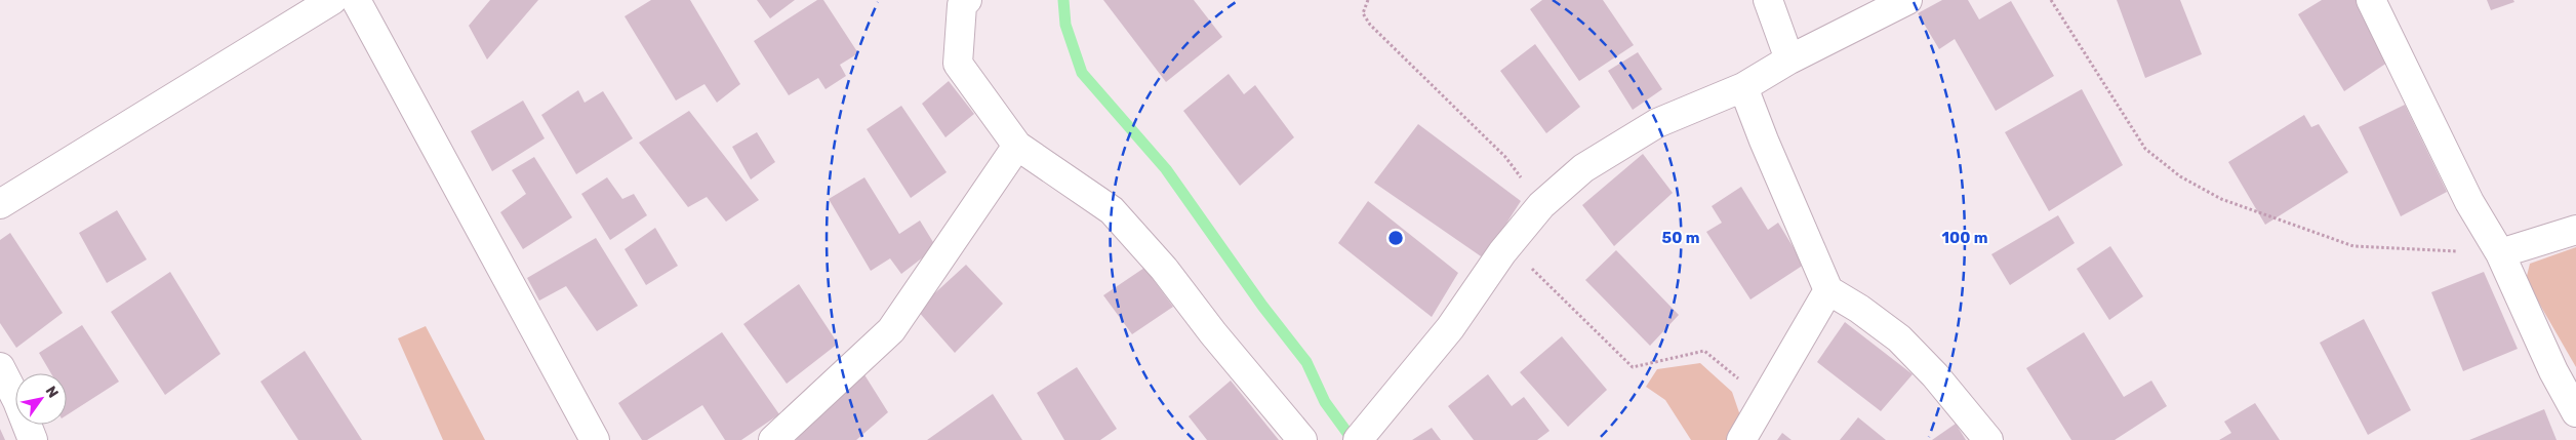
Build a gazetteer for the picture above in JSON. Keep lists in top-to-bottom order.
{
  "north": "top right",
  "rings": ["50 m", "100 m"]
}
